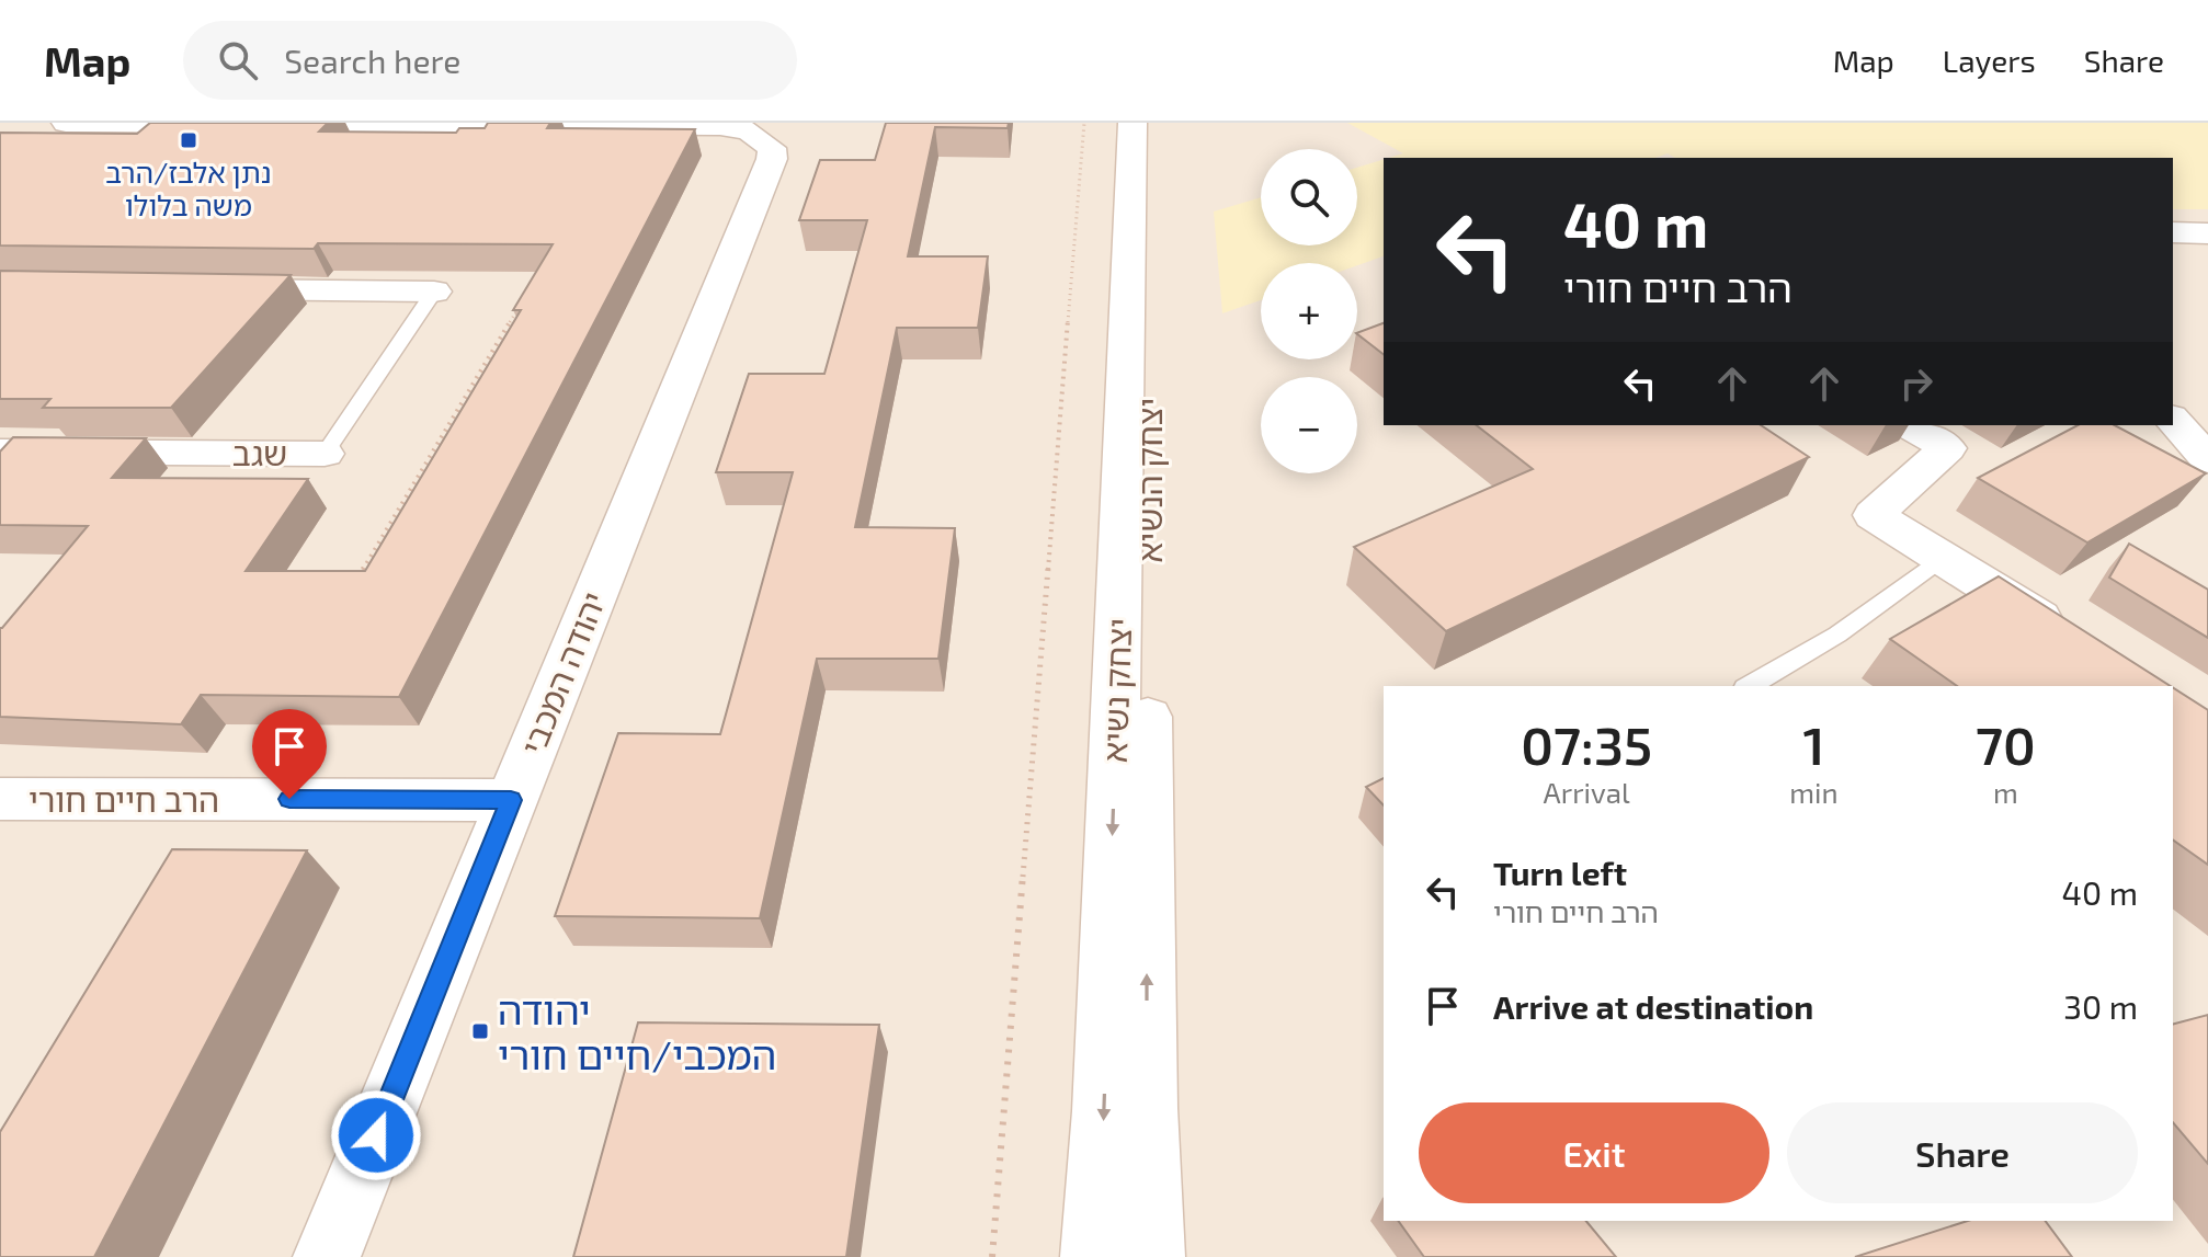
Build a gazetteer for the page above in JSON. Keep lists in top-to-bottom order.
{
  "streets": {
    "street": [
      "שגב",
      "יצחק הנשיא",
      "יהודה המכבי",
      "יצחק נשיא",
      "הרב חיים חורי"
    ]
  },
  "crossings": [
    ["יהודה המכבי", "הרב חיים חורי"]
  ],
  "one_way": ["יצחק הנשיא", "יצחק נשיא"],
  "places": {
    "transit": ["נתן אלבז/הרב משה בלולו", "יהודה המכבי/חיים חורי"]
  },
  "page": {
    "header": "Map",
    "search": "Search here",
    "nav": ["Map", "Layers", "Share"],
    "map_buttons": ["+", "−"],
    "turn": ["40 m", "הרב חיים חורי"],
    "eta": [
      "07:35",
      "Arrival",
      "1",
      "min",
      "70",
      "m"
    ],
    "list": [
      {
        "name": "Turn left",
        "note": "הרב חיים חורי",
        "value": "40 m"
      },
      {
        "name": "Arrive at destination",
        "value": "30 m"
      }
    ],
    "buttons": ["Exit", "Share"]
  }
}
